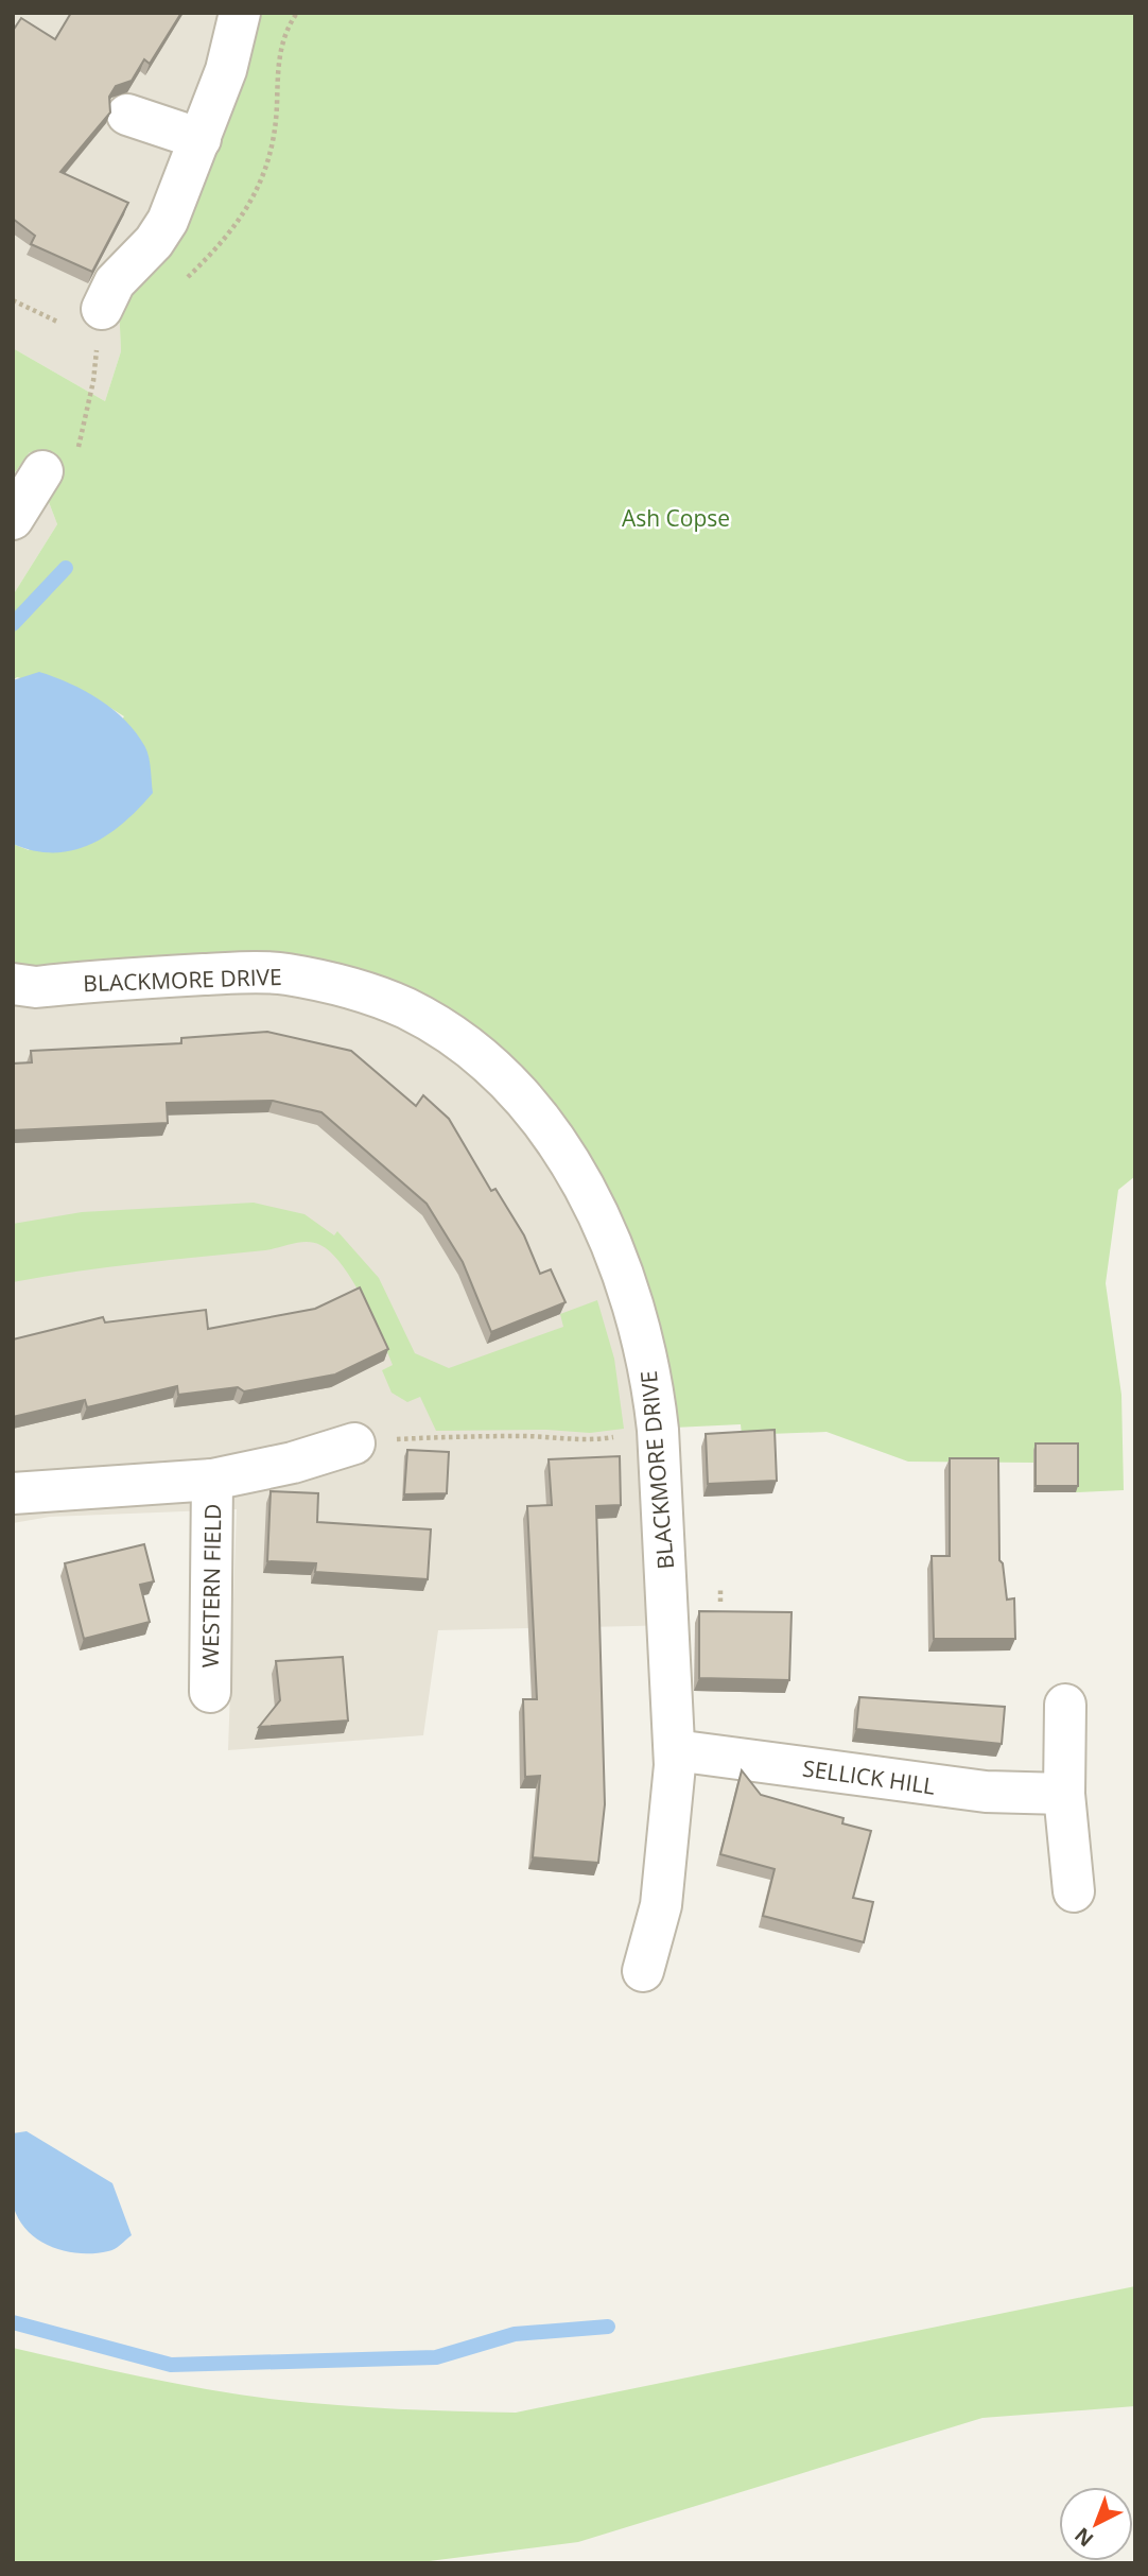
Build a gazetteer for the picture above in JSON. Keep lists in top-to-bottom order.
{
  "streets": {
    "street": ["BLACKMORE DRIVE", "WESTERN FIELD", "SELLICK HILL"]
  },
  "crossings": [
    ["BLACKMORE DRIVE", "SELLICK HILL"]
  ],
  "parks": ["Ash Copse"],
  "north": "bottom left"
}
